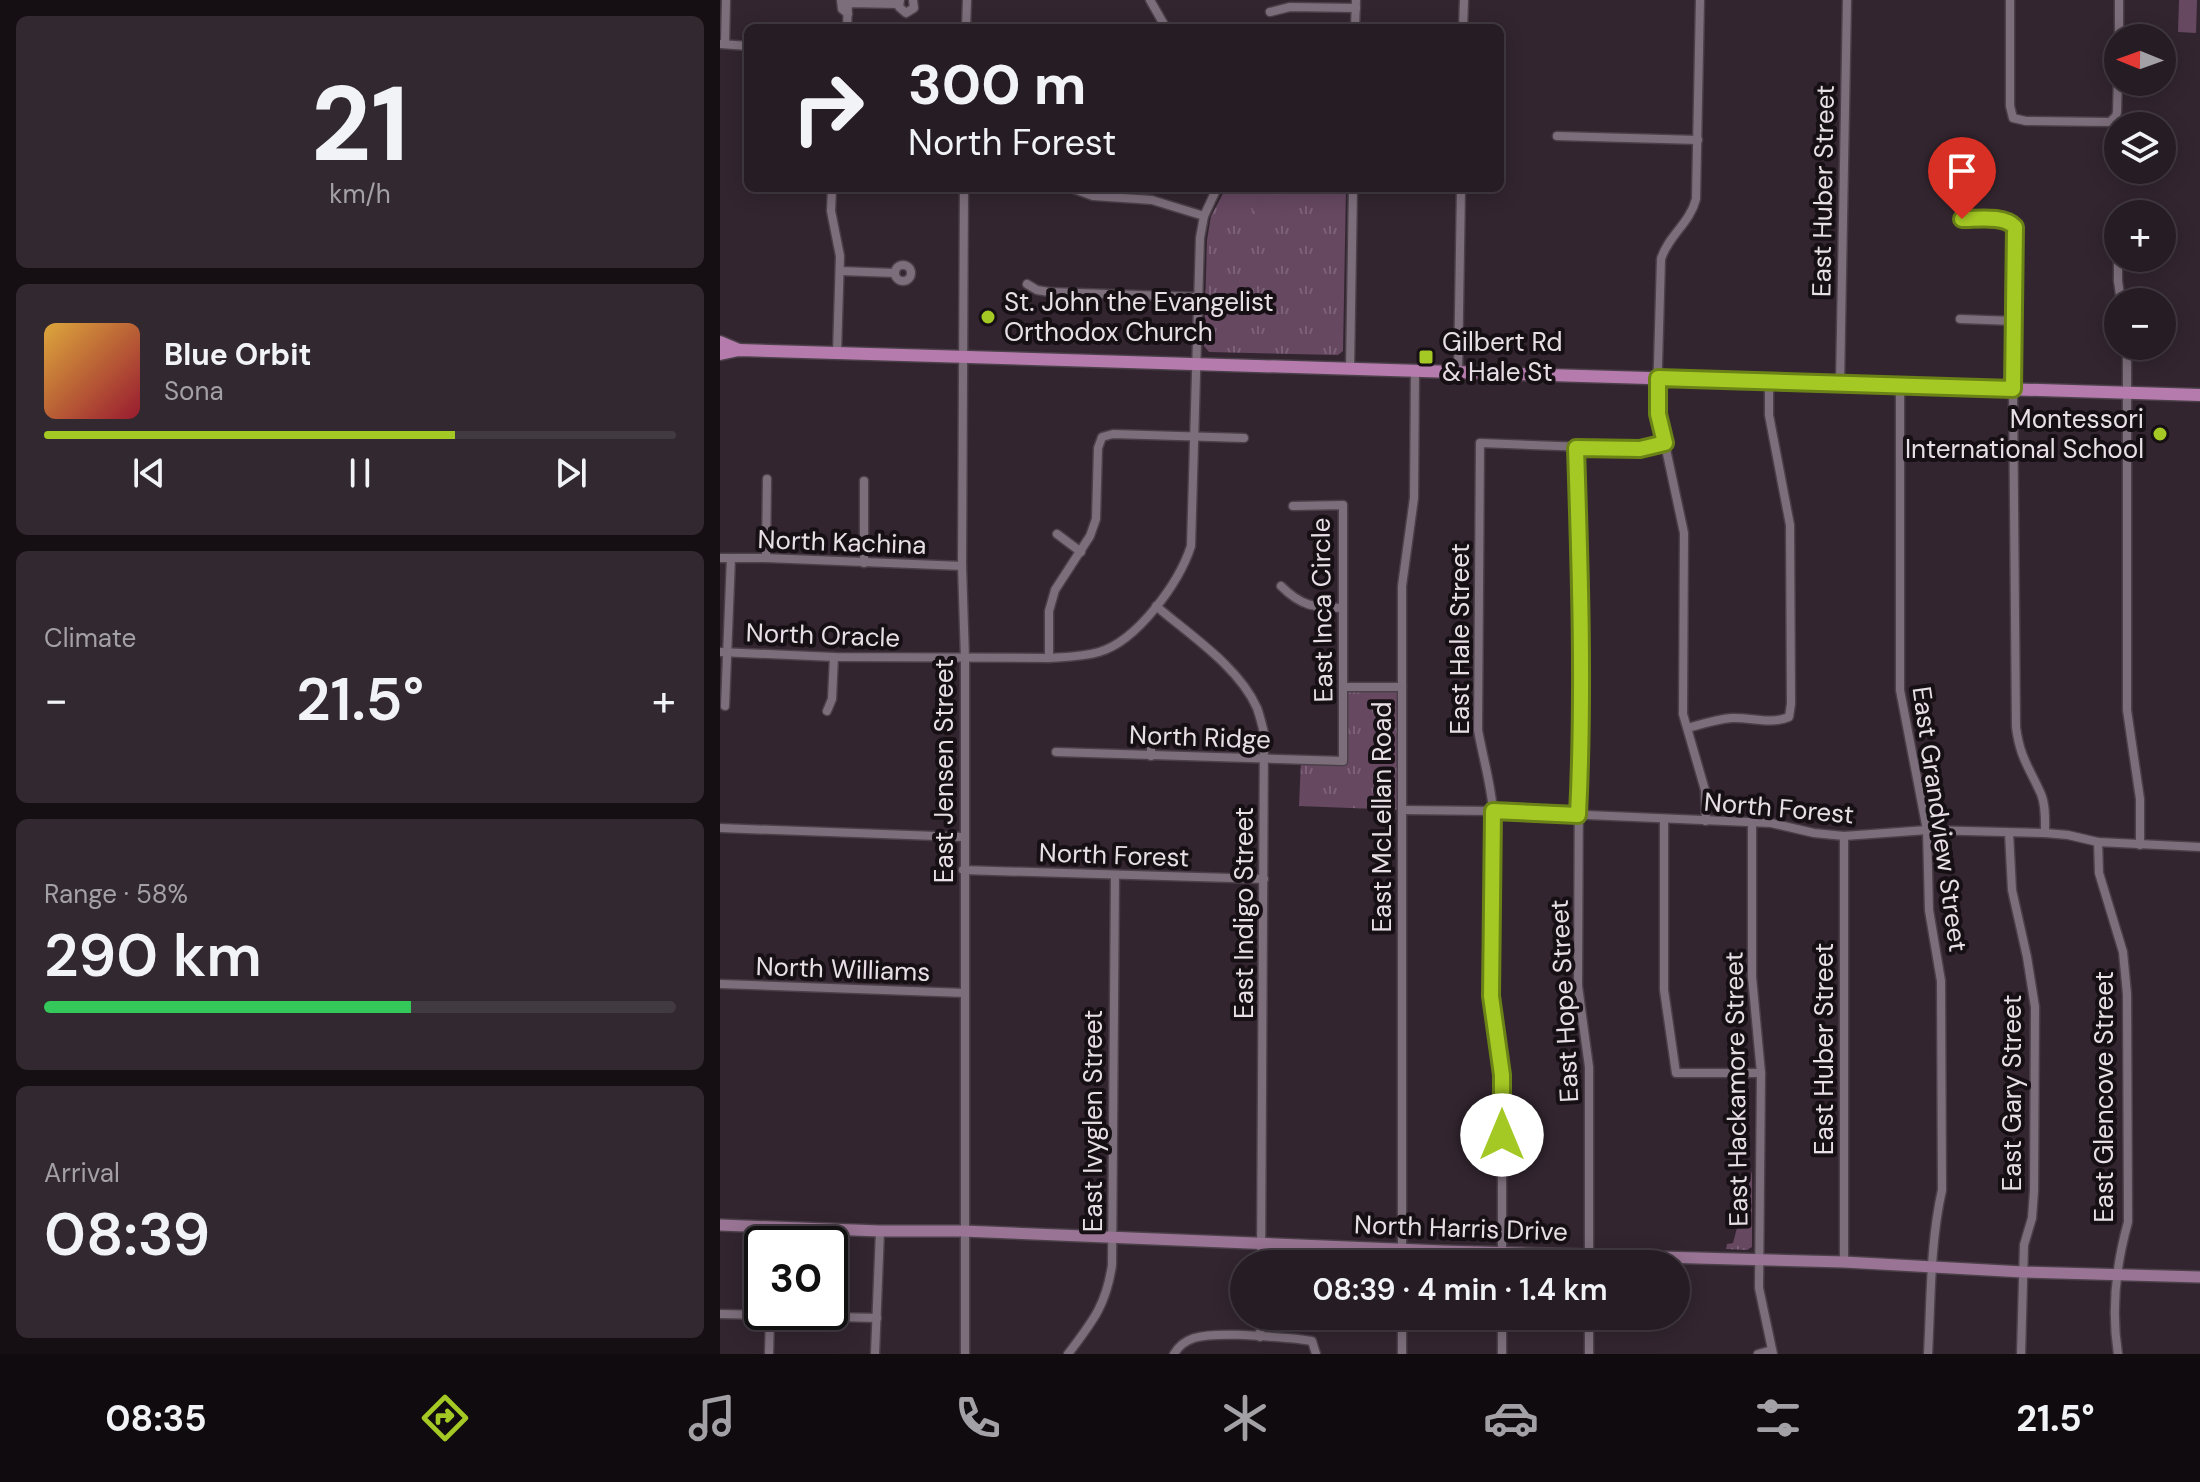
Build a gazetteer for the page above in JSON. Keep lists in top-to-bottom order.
{
  "streets": {
    "street": [
      "East Huber Street",
      "North Kachina",
      "East Inca Circle",
      "North Oracle",
      "East Hale Street",
      "North Ridge",
      "East Jensen Street",
      "North Forest",
      "East McLellan Road",
      "East Grandview Street",
      "East Indigo Street",
      "North Williams",
      "East Hope Street",
      "East Hackamore Street",
      "East Gary Street",
      "East Glencove Street",
      "East Ivyglen Street",
      "North Harris Drive"
    ]
  },
  "crossings": [
    ["East Huber Street", "North Forest"],
    ["East Huber Street", "North Harris Drive"],
    ["North Kachina", "East Jensen Street"],
    ["East Inca Circle", "North Ridge"],
    ["North Oracle", "East Jensen Street"],
    ["East Hale Street", "North Forest"],
    ["East Hale Street", "East Hope Street"],
    ["North Ridge", "East Indigo Street"],
    ["East Jensen Street", "North Forest"],
    ["East Jensen Street", "North Williams"],
    ["East Jensen Street", "North Harris Drive"],
    ["North Forest", "East McLellan Road"],
    ["North Forest", "East Grandview Street"],
    ["North Forest", "East Indigo Street"],
    ["North Forest", "East Hope Street"],
    ["North Forest", "East Hackamore Street"],
    ["North Forest", "East Gary Street"],
    ["North Forest", "East Glencove Street"],
    ["North Forest", "East Ivyglen Street"],
    ["East McLellan Road", "North Harris Drive"],
    ["East Grandview Street", "North Harris Drive"],
    ["East Indigo Street", "North Harris Drive"],
    ["East Hackamore Street", "North Harris Drive"],
    ["East Gary Street", "North Harris Drive"],
    ["East Glencove Street", "North Harris Drive"],
    ["East Ivyglen Street", "North Harris Drive"]
  ],
  "places": {
    "other": ["St. John the Evangelist Orthodox Church", "Montessori International School"],
    "transit": ["Gilbert Rd & Hale St"]
  },
  "north": "left",
  "page": {
    "tile": [
      ["21", "km/h"],
      "Climate",
      ["Range · 58%", "290 km"],
      ["Arrival", "08:39"]
    ],
    "map_buttons": ["+", "−"],
    "turn": ["300 m", "North Forest"],
    "song": ["Blue Orbit", "Sona"],
    "heat": ["−", "21.5°", "+"],
    "limit": "30",
    "trip": "08:39 · 4 min · 1.4 km",
    "tabs": ["08:35", "21.5°"]
  }
}
